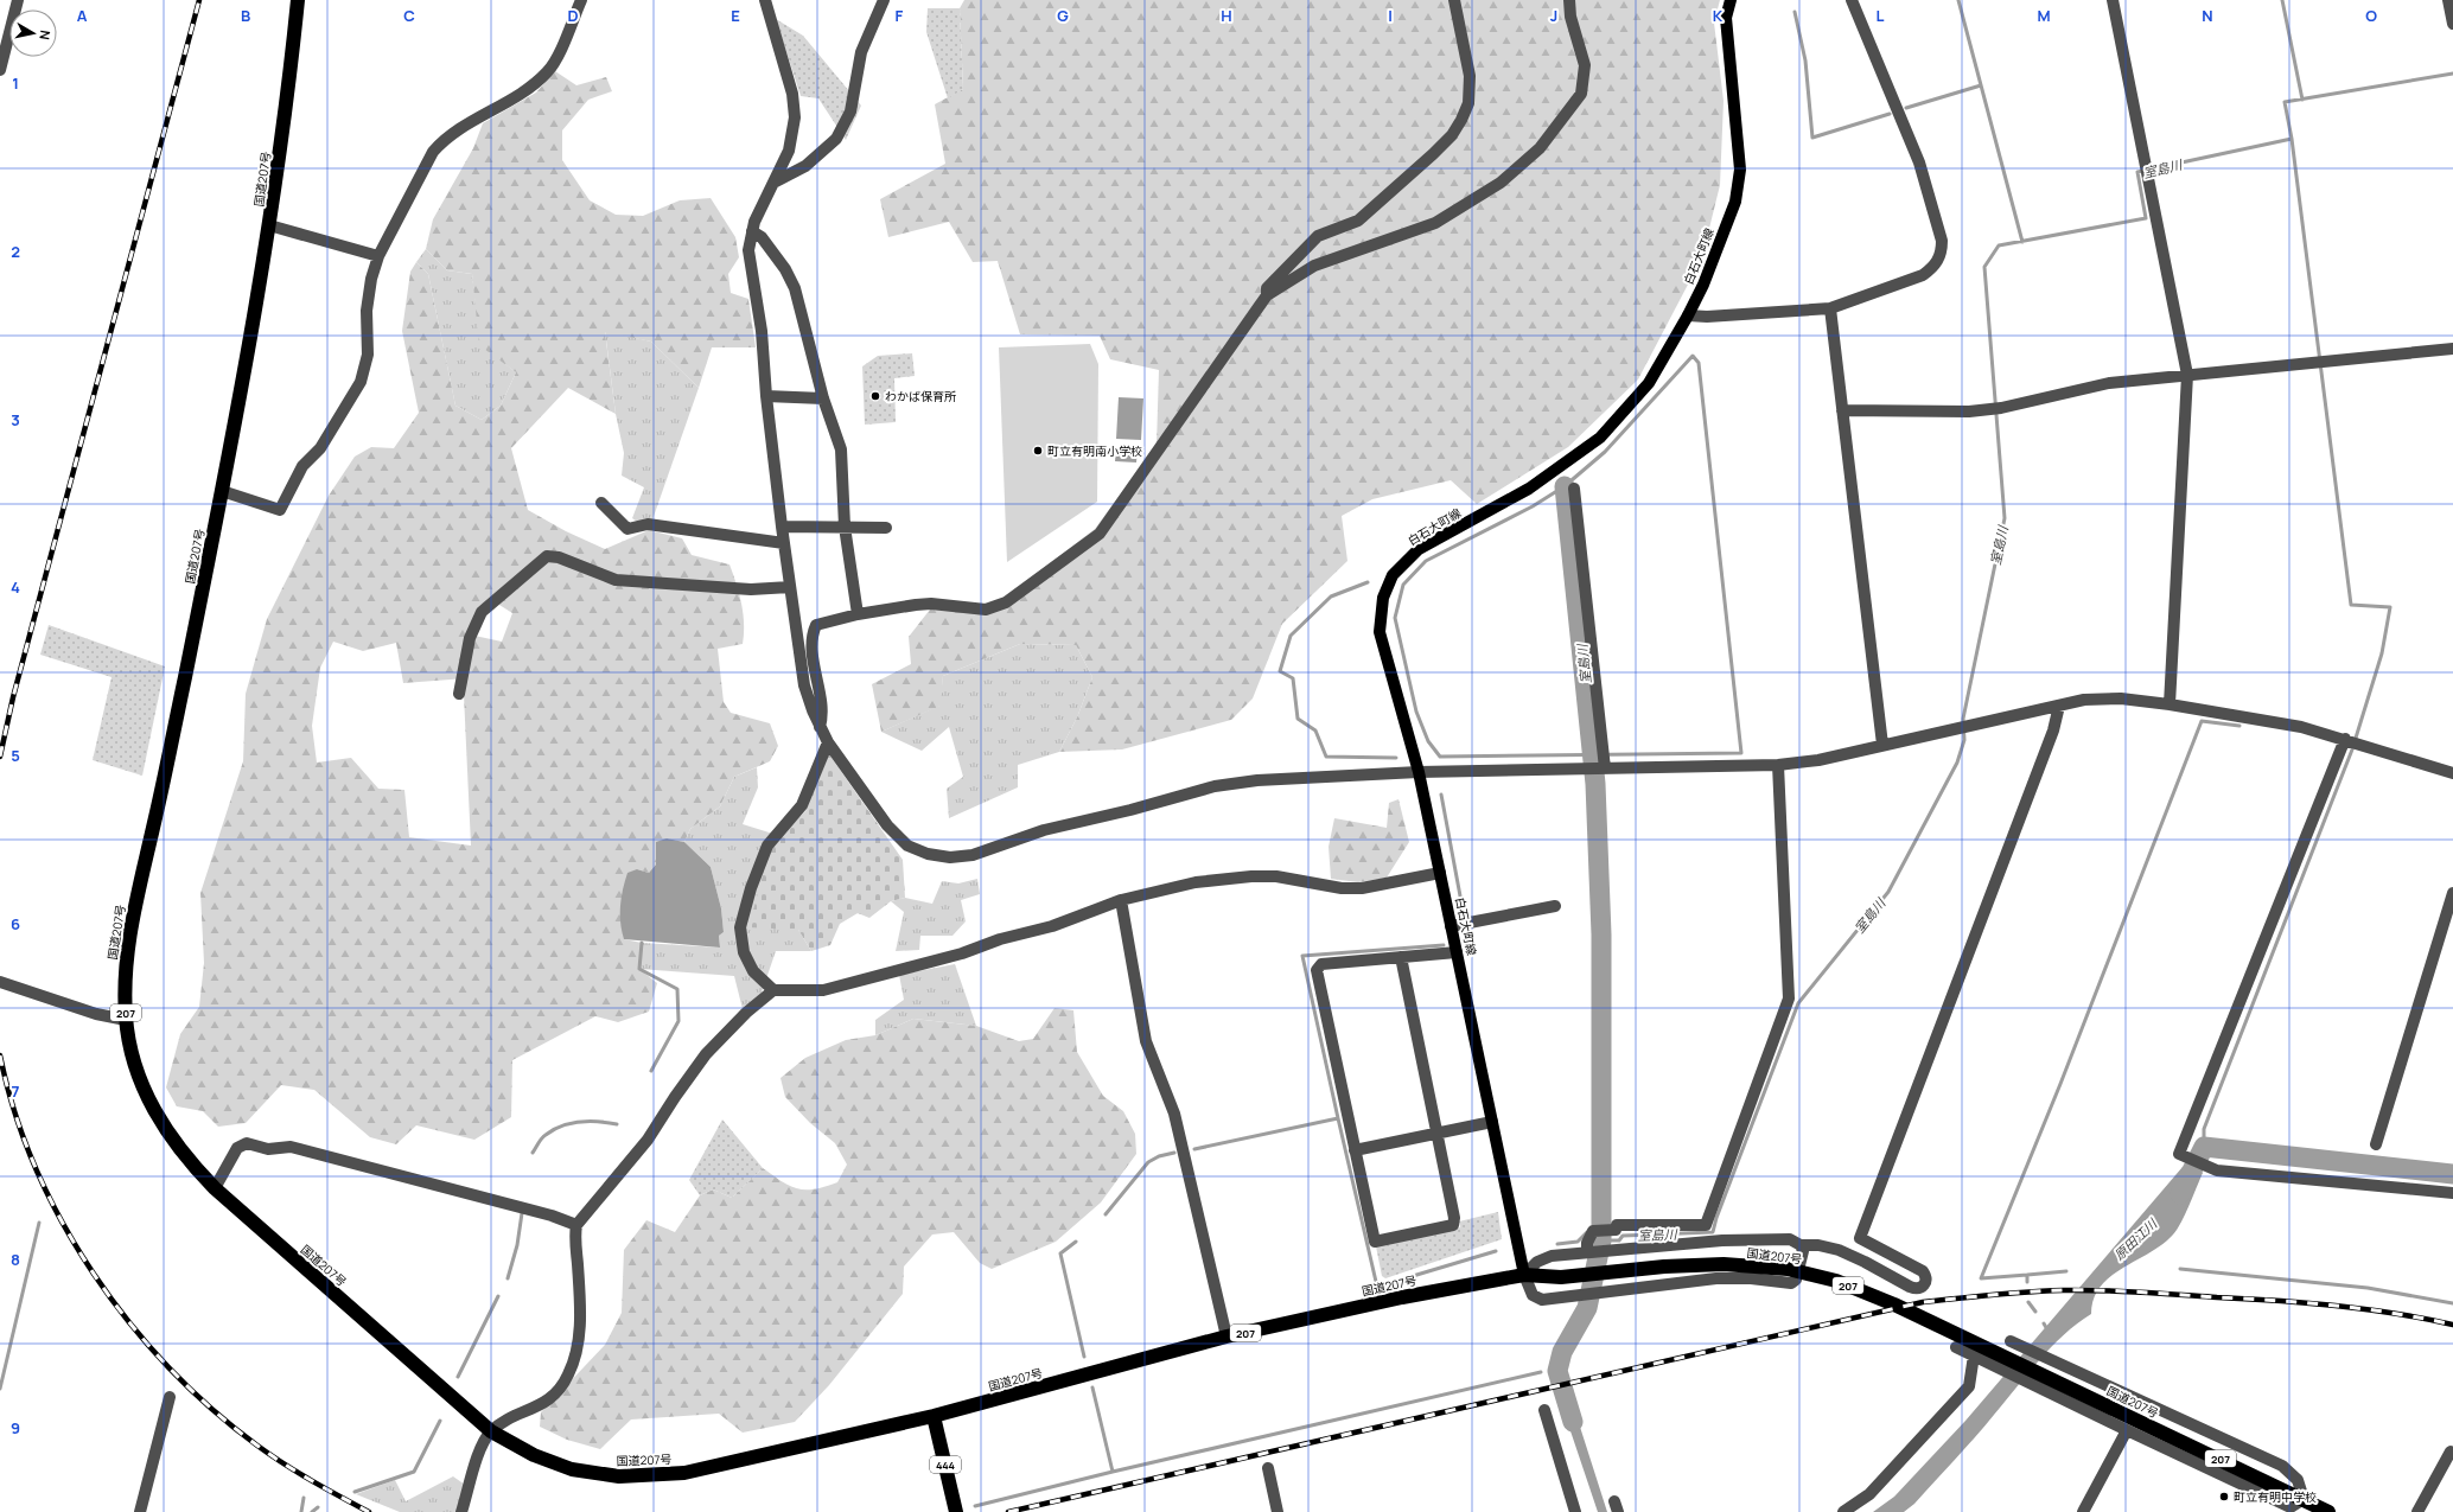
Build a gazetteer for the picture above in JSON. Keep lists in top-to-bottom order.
{
  "streets": {
    "highway": ["国道207号", "207", "444"],
    "main road": ["白石大町線"]
  },
  "crossings": [
    ["国道207号", "白石大町線"],
    ["国道207号", "444"]
  ],
  "water": ["室島川", "原田江川"],
  "places": ["わかば保育所", "町立有明南小学校", "町立有明中学校"],
  "north": "right",
  "grid": {
    "columns": [
      "A",
      "B",
      "C",
      "D",
      "E",
      "F",
      "G",
      "H",
      "I",
      "J",
      "K",
      "L",
      "M",
      "N",
      "O"
    ],
    "rows": [
      "1",
      "2",
      "3",
      "4",
      "5",
      "6",
      "7",
      "8",
      "9"
    ]
  }
}
